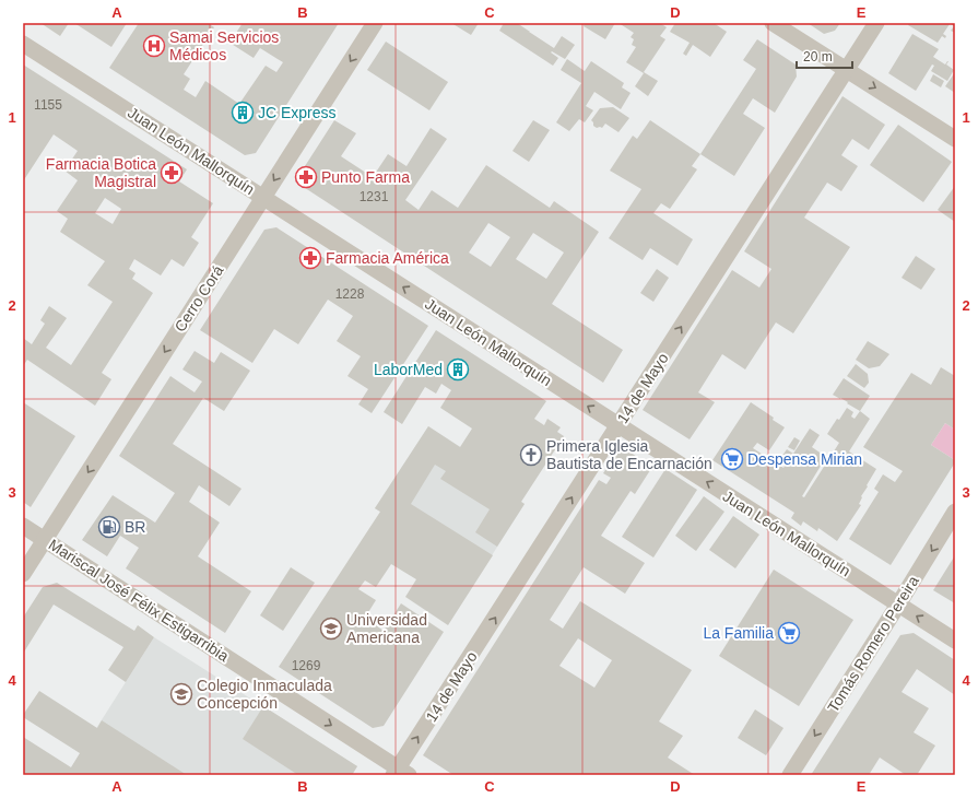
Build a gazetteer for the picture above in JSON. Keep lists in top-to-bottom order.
{
  "streets": {
    "street": [
      "Juan León Mallorquín",
      "Cerro Corá",
      "14 de Mayo",
      "Mariscal José Félix Estigarribia",
      "Tomás Romero Pereira"
    ]
  },
  "crossings": [
    ["Juan León Mallorquín", "Cerro Corá"],
    ["Juan León Mallorquín", "14 de Mayo"],
    ["Juan León Mallorquín", "Tomás Romero Pereira"],
    ["Cerro Corá", "Mariscal José Félix Estigarribia"],
    ["14 de Mayo", "Mariscal José Félix Estigarribia"]
  ],
  "one_way": [
    "Juan León Mallorquín",
    "Cerro Corá",
    "14 de Mayo",
    "Mariscal José Félix Estigarribia",
    "Tomás Romero Pereira"
  ],
  "places": {
    "hospital": ["Samai Servicios Médicos"],
    "building": ["JC Express", "LaborMed"],
    "pharmacy": ["Farmacia Botica Magistral", "Punto Farma", "Farmacia América"],
    "church": ["Primera Iglesia Bautista de Encarnación"],
    "supermarket": ["Despensa Mirian", "La Familia"],
    "fuel station": ["BR"],
    "school or university": ["Universidad Americana", "Colegio Inmaculada Concepción"]
  },
  "house_numbers": [
    "1155",
    "1231",
    "1228",
    "1269"
  ],
  "scale_bar": "20 m",
  "grid": {
    "columns": [
      "A",
      "B",
      "C",
      "D",
      "E"
    ],
    "rows": [
      "1",
      "2",
      "3",
      "4"
    ]
  }
}
